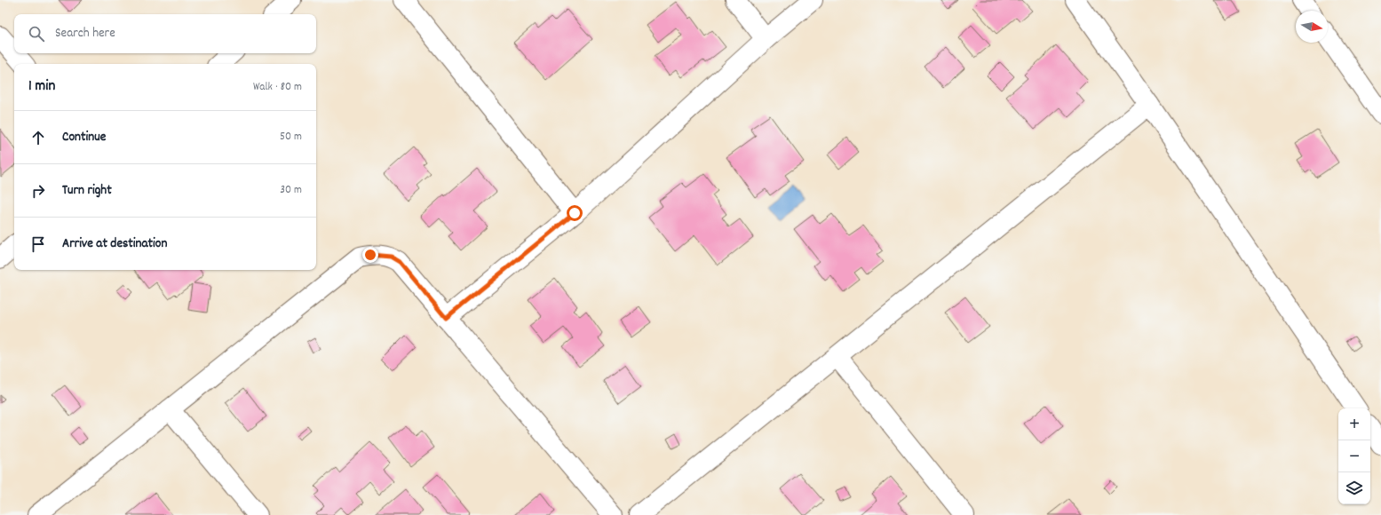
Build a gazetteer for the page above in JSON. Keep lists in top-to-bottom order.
{
  "north": "right",
  "page": {
    "search": "Search here",
    "heading": ["1 min", "Walk · 80 m"],
    "list": [
      ["Continue", "50 m"],
      ["Turn right", "30 m"],
      "Arrive at destination"
    ],
    "map_buttons": ["+", "−"]
  }
}
